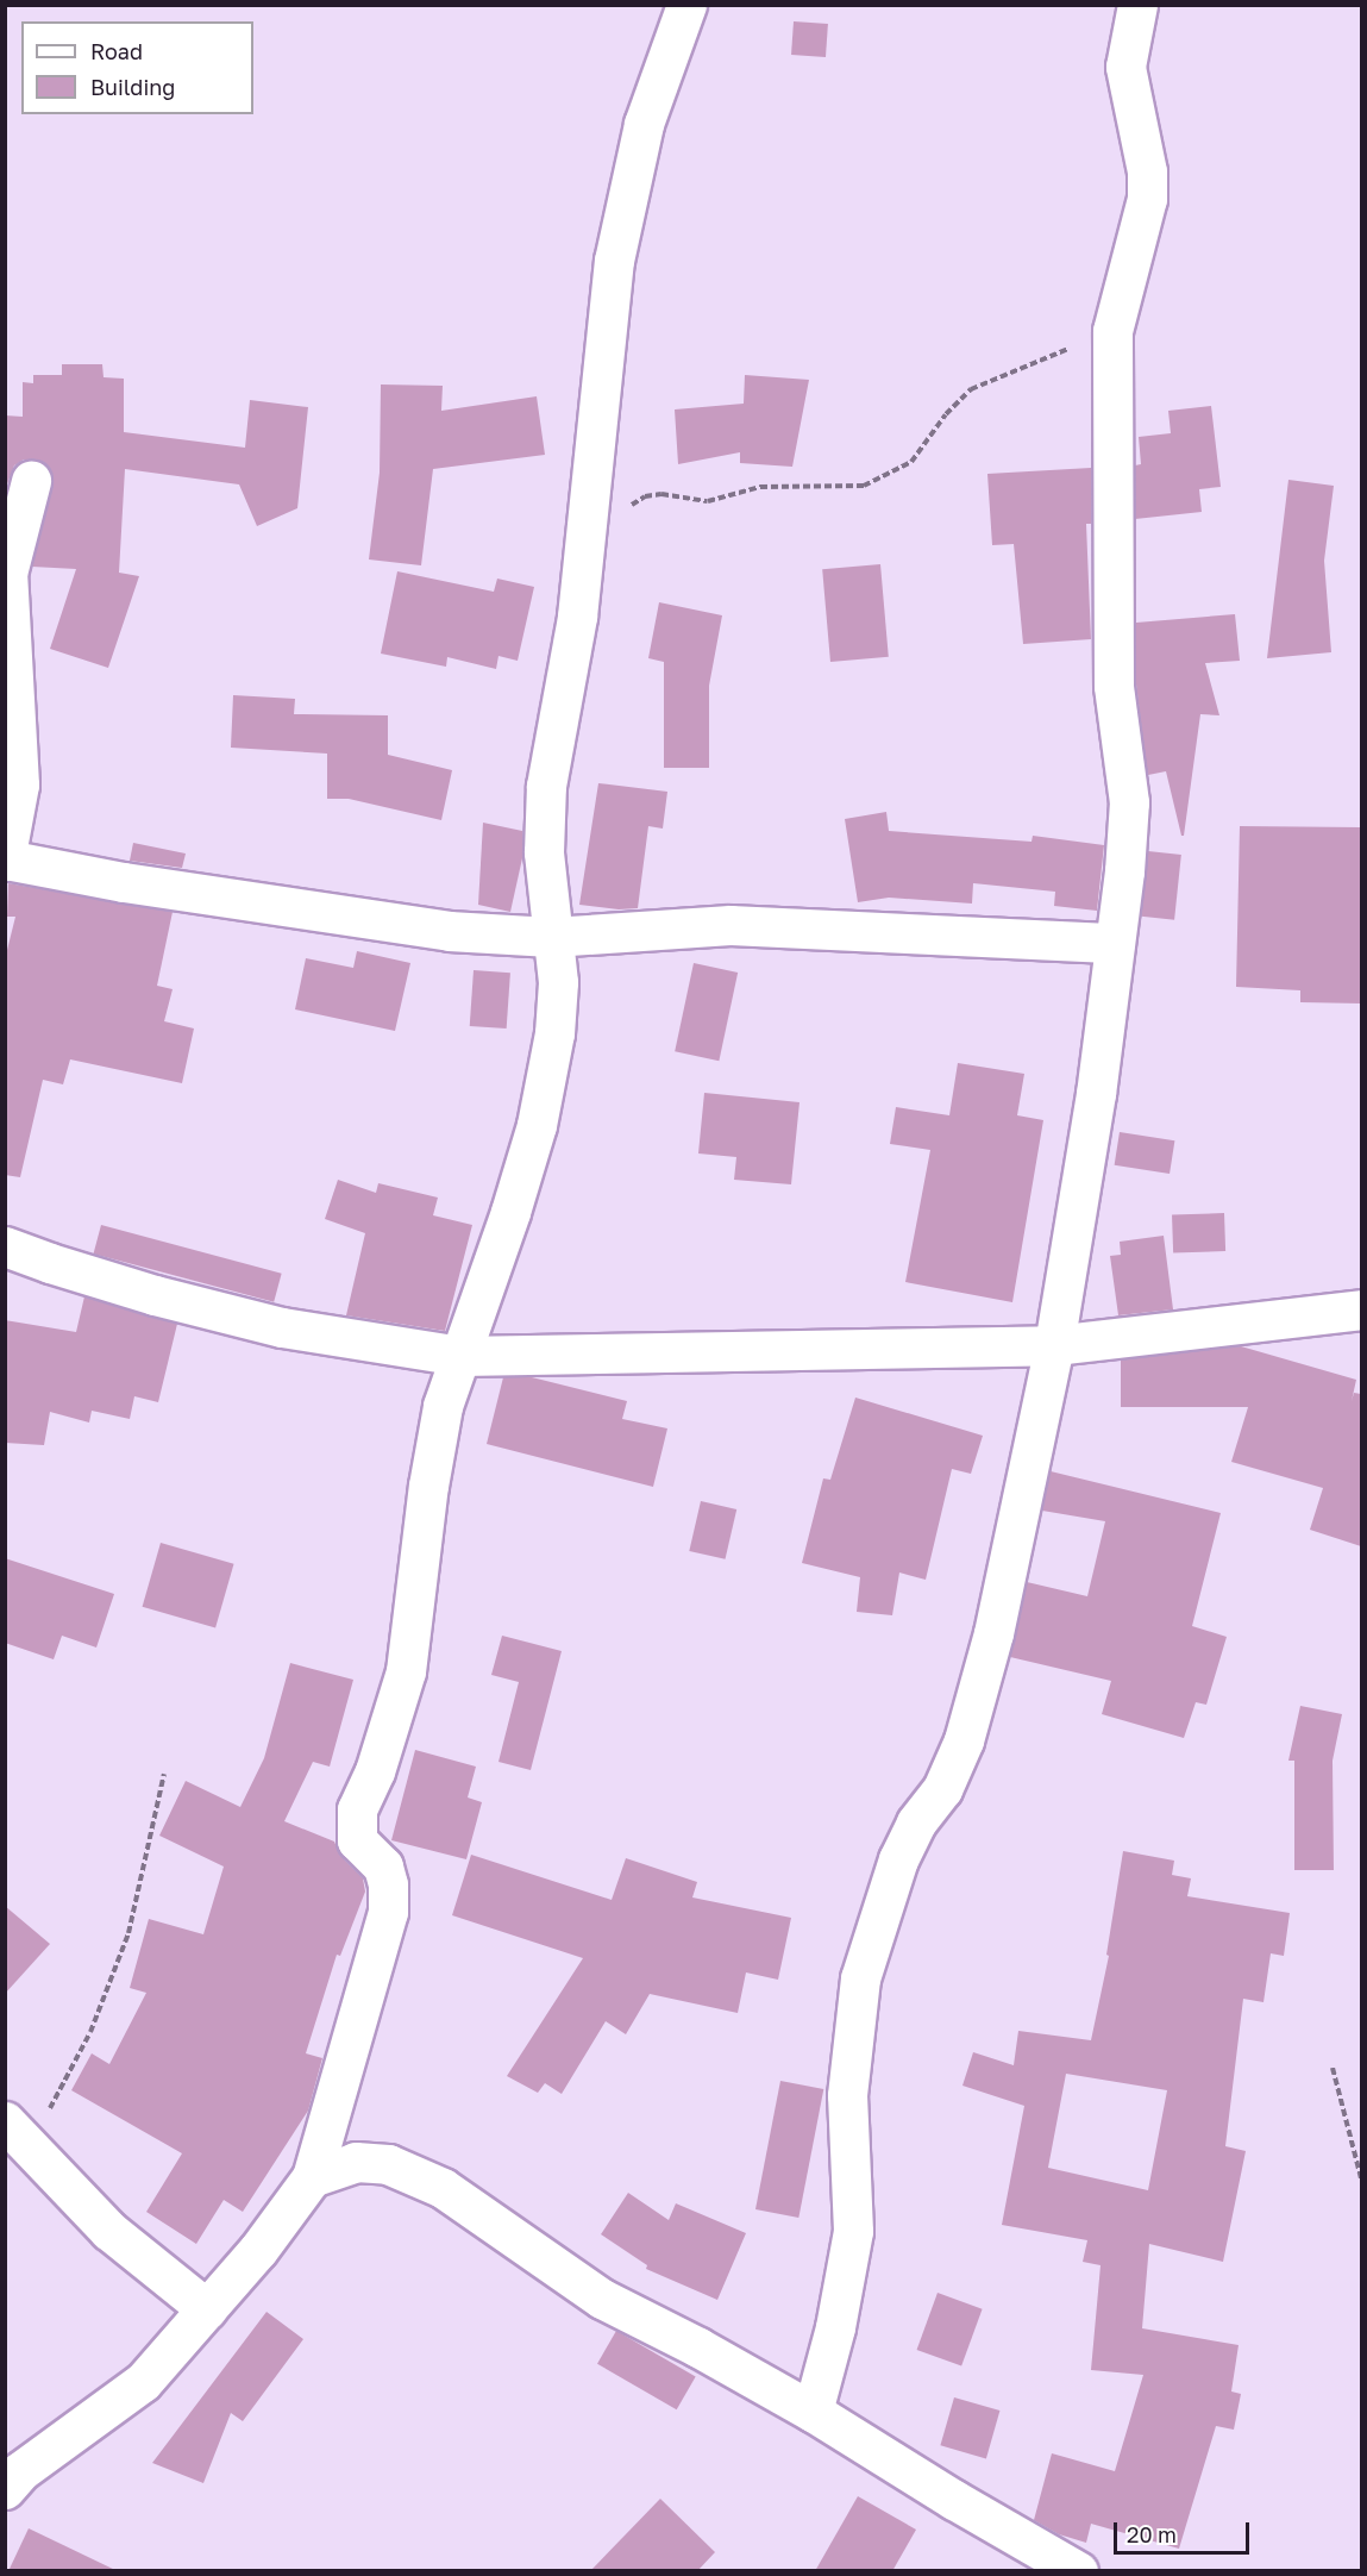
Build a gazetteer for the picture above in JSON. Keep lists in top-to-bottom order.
{
  "legend": ["Road", "Building"],
  "scale_bar": "20 m"
}
